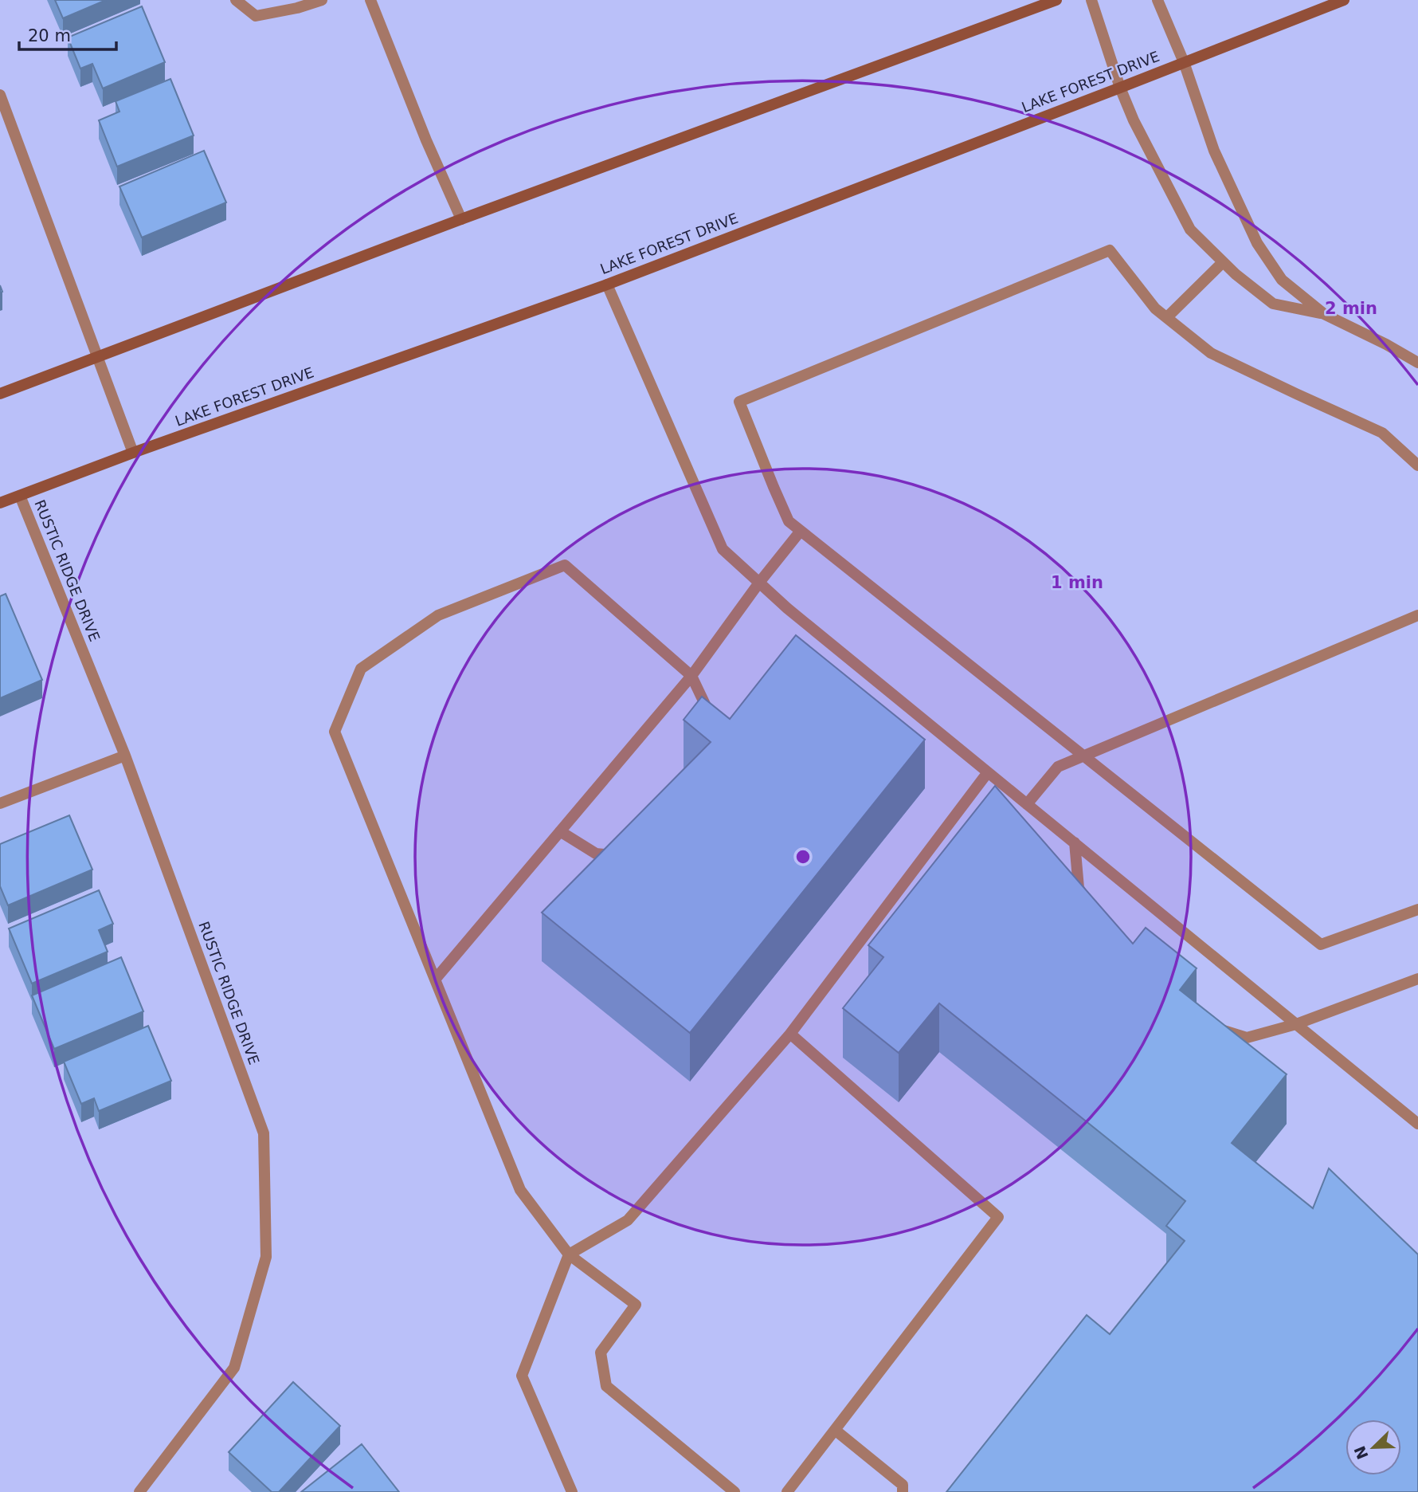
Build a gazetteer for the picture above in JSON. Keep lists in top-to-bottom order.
{
  "streets": {
    "main road": ["LAKE FOREST DRIVE"],
    "street": ["RUSTIC RIDGE DRIVE"]
  },
  "crossings": [
    ["LAKE FOREST DRIVE", "RUSTIC RIDGE DRIVE"]
  ],
  "scale_bar": "20 m",
  "north": "bottom left",
  "rings": ["2 min", "1 min"]
}
